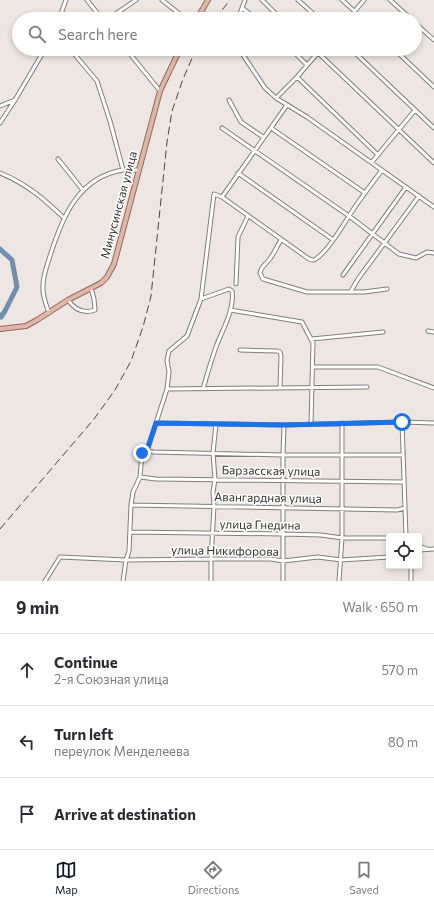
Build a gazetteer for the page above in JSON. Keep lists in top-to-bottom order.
{
  "streets": {
    "main road": ["Минусинская улица"],
    "street": [
      "Барзасская улица",
      "Авангардная улица",
      "улица Гнедина",
      "улица Никифорова"
    ]
  },
  "page": {
    "search": "Search here",
    "heading": ["9 min", "Walk · 650 m"],
    "list": [
      ["Continue", "2-я Союзная улица", "570 m"],
      ["Turn left", "переулок Менделеева", "80 m"],
      "Arrive at destination"
    ],
    "nav": ["Map", "Directions", "Saved"]
  }
}
